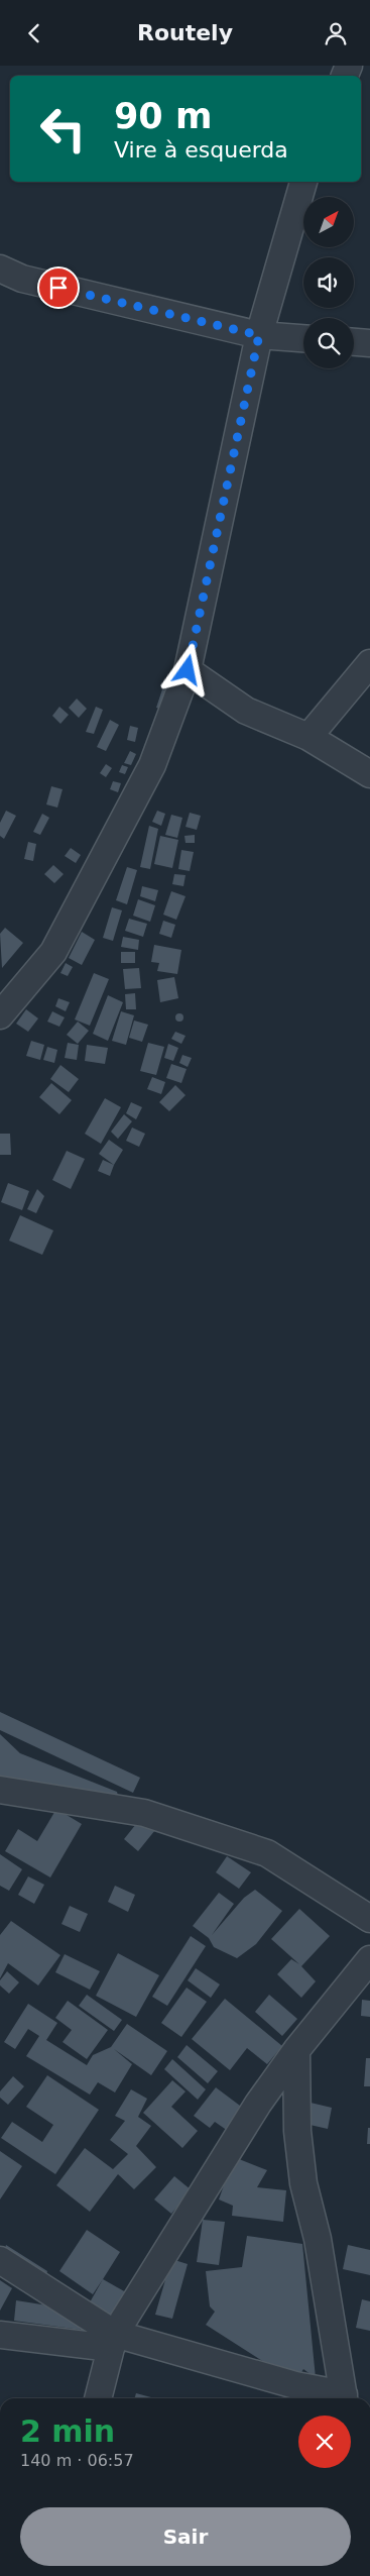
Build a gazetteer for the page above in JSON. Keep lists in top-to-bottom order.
{
  "north": "top right",
  "page": {
    "header": "Routely",
    "turn": ["90 m", "Vire à esquerda"],
    "heading": ["2 min", "140 m · 06:57"],
    "buttons": "Sair"
  }
}
